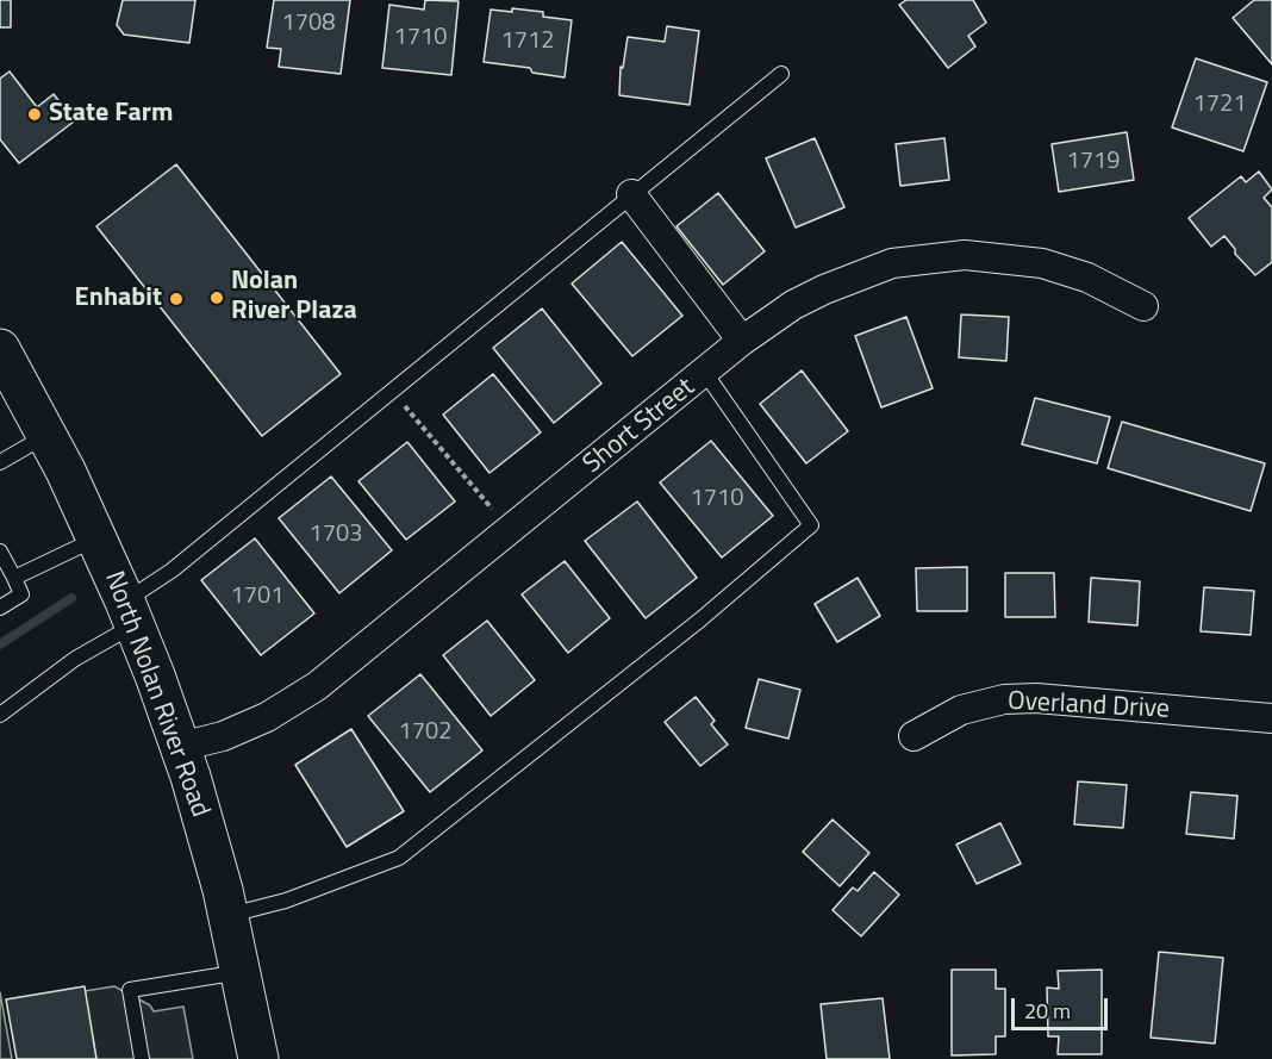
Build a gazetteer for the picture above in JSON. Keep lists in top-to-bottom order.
{
  "streets": {
    "main road": ["North Nolan River Road"],
    "street": ["Short Street", "Overland Drive"]
  },
  "crossings": [
    ["Short Street", "North Nolan River Road"]
  ],
  "places": ["State Farm", "Nolan River Plaza", "Enhabit"],
  "house_numbers": [
    "1708",
    "1710",
    "1712",
    "1721",
    "1719",
    "1710",
    "1703",
    "1701",
    "1702"
  ],
  "scale_bar": "20 m"
}
